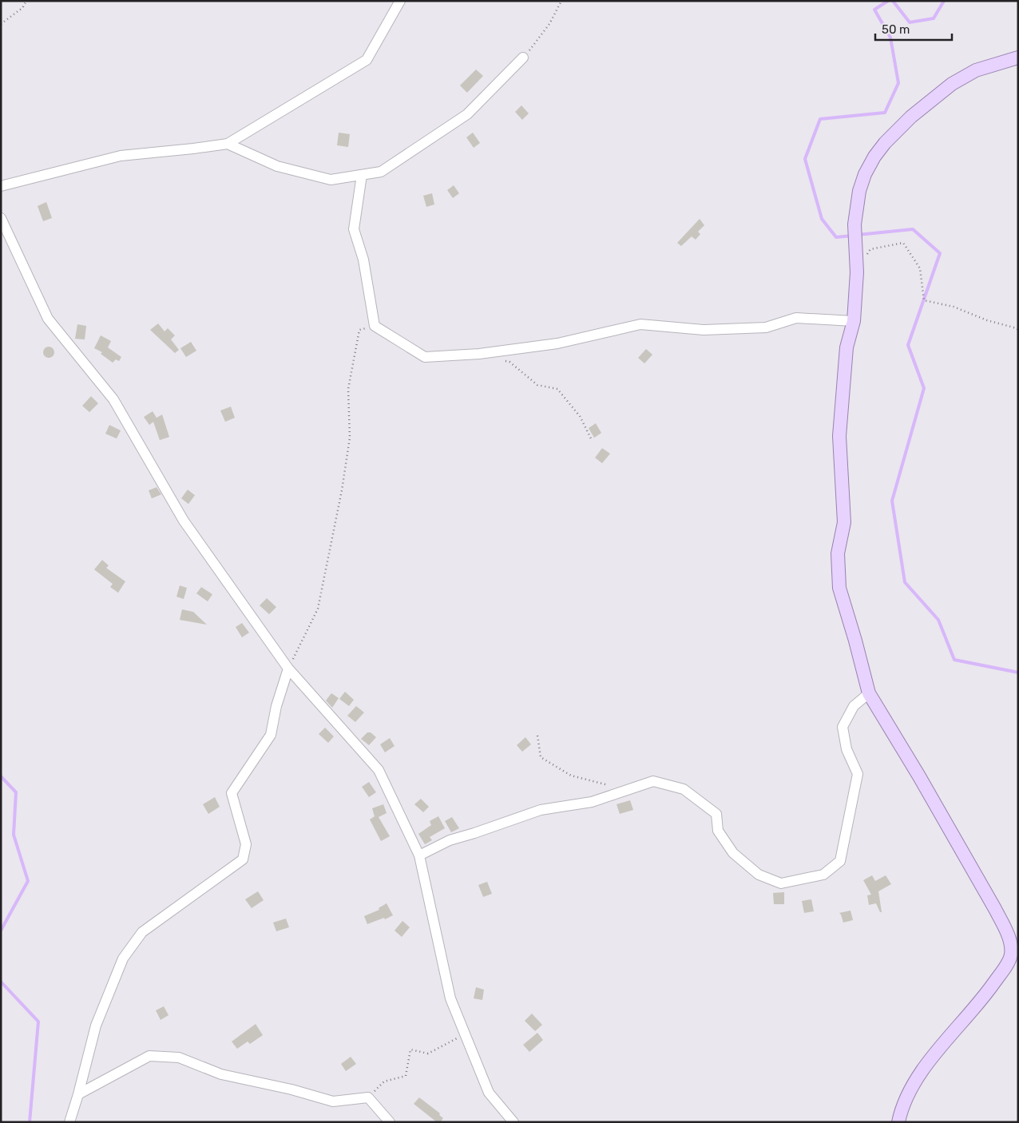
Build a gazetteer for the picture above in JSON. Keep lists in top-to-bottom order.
{
  "scale_bar": "50 m"
}
